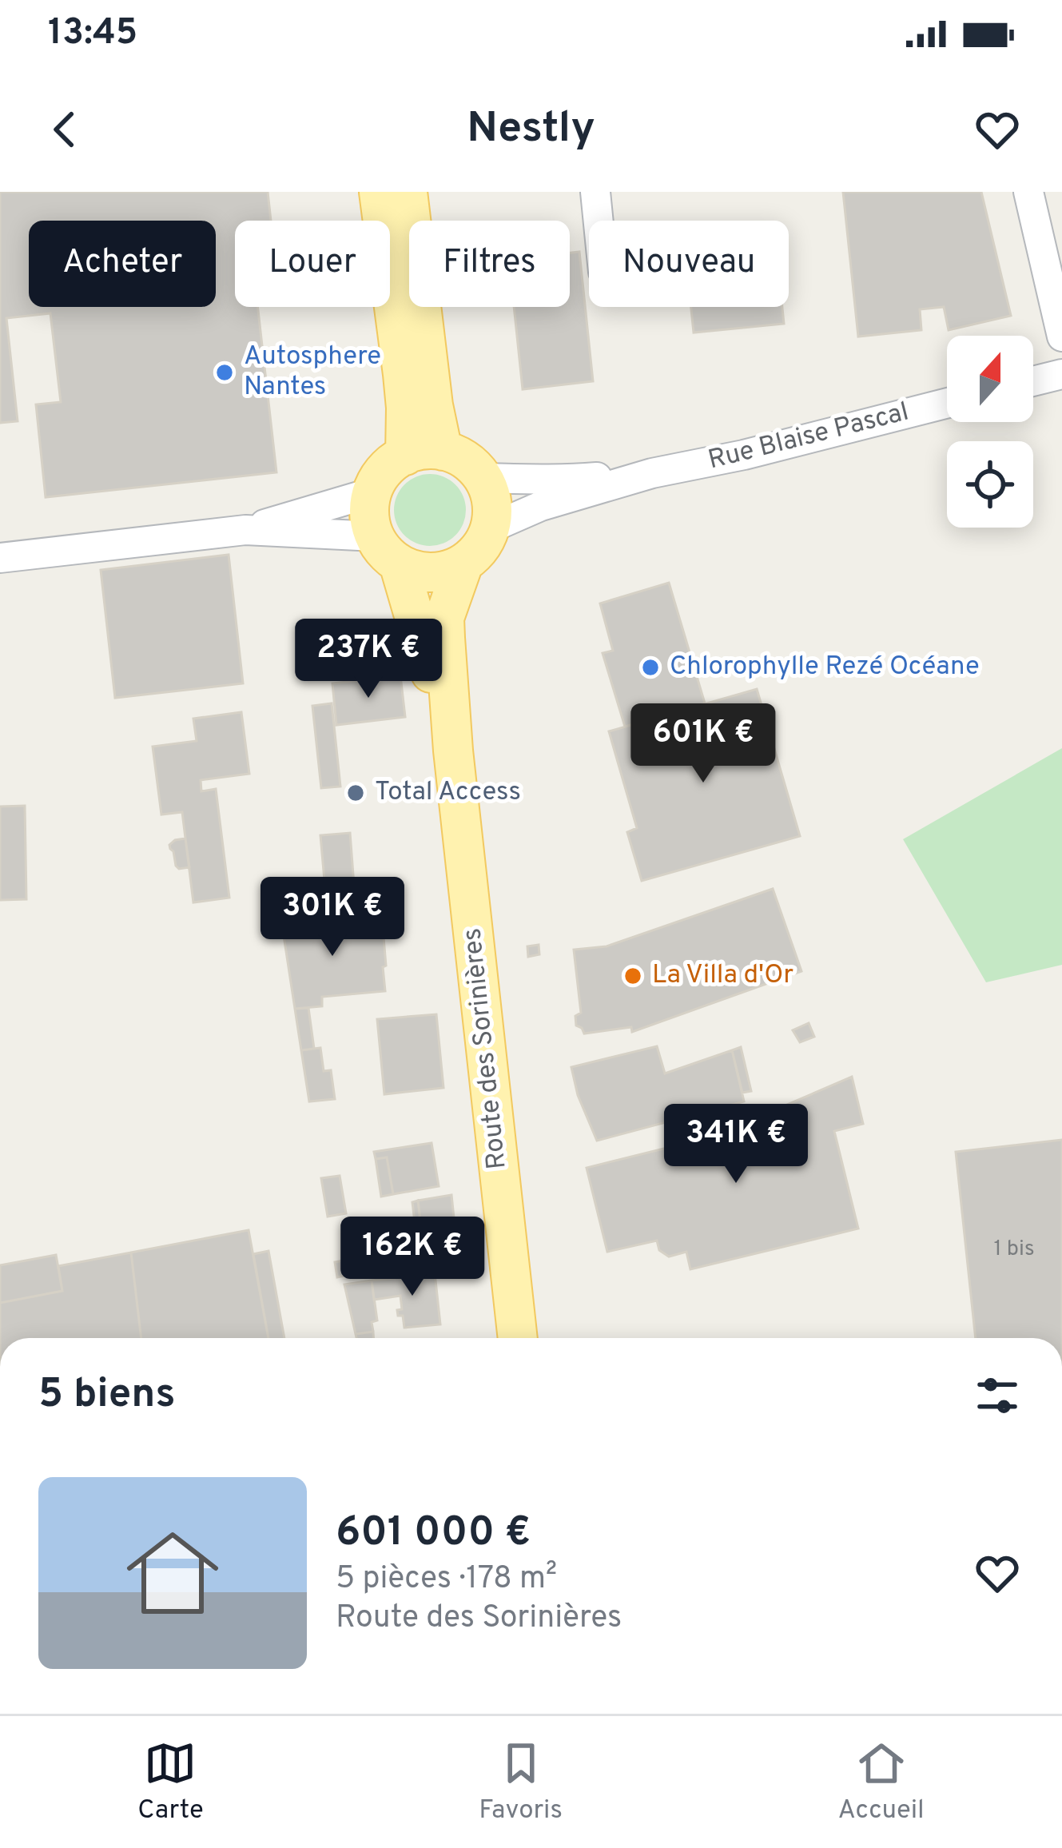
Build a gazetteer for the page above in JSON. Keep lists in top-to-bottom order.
{
  "streets": {
    "main road": ["Route des Sorinières"],
    "street": ["Rue Blaise Pascal"]
  },
  "crossings": [
    ["Rue Blaise Pascal", "Route des Sorinières"]
  ],
  "places": [
    "Autosphere Nantes",
    "Chlorophylle Rezé Océane",
    "Total Access",
    "La Villa d'Or"
  ],
  "house_numbers": ["1 bis"],
  "north": "top",
  "page": {
    "status": "13:45",
    "header": "Nestly",
    "chip": [
      "Acheter",
      "Louer",
      "Filtres",
      "Nouveau"
    ],
    "price": [
      "237K €",
      "601K €",
      "301K €",
      "341K €",
      "162K €"
    ],
    "heading": "5 biens",
    "list": [
      {
        "name": "601 000 €",
        "note": "5 pièces · 178 m² · Route des Sorinières"
      }
    ],
    "tabs": ["Carte", "Favoris", "Accueil"]
  }
}
